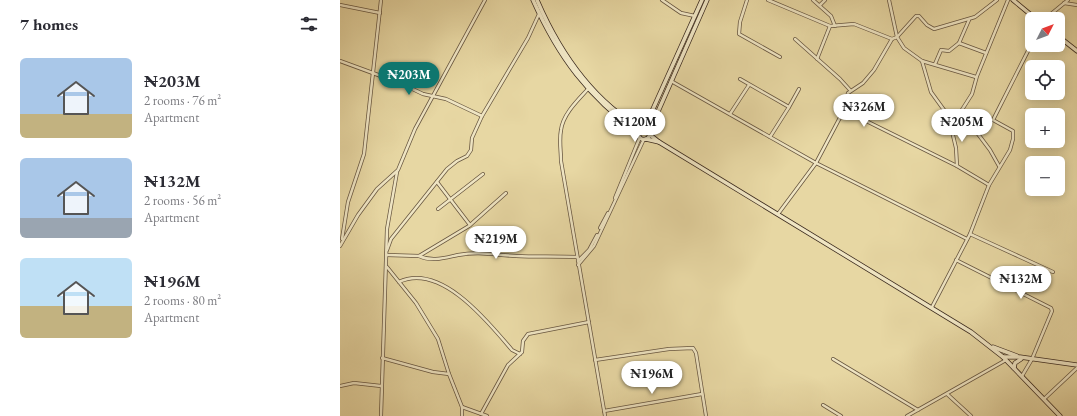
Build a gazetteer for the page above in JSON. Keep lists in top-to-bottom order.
{
  "north": "top right",
  "page": {
    "heading": "7 homes",
    "map_buttons": ["+", "−"],
    "list": [
      {
        "name": "₦203M",
        "note": "2 rooms · 76 m² · Apartment"
      },
      {
        "name": "₦132M",
        "note": "2 rooms · 56 m² · Apartment"
      },
      {
        "name": "₦196M",
        "note": "2 rooms · 80 m² · Apartment"
      }
    ],
    "price": [
      "₦203M",
      "₦326M",
      "₦120M",
      "₦205M",
      "₦219M",
      "₦132M",
      "₦196M"
    ]
  }
}
